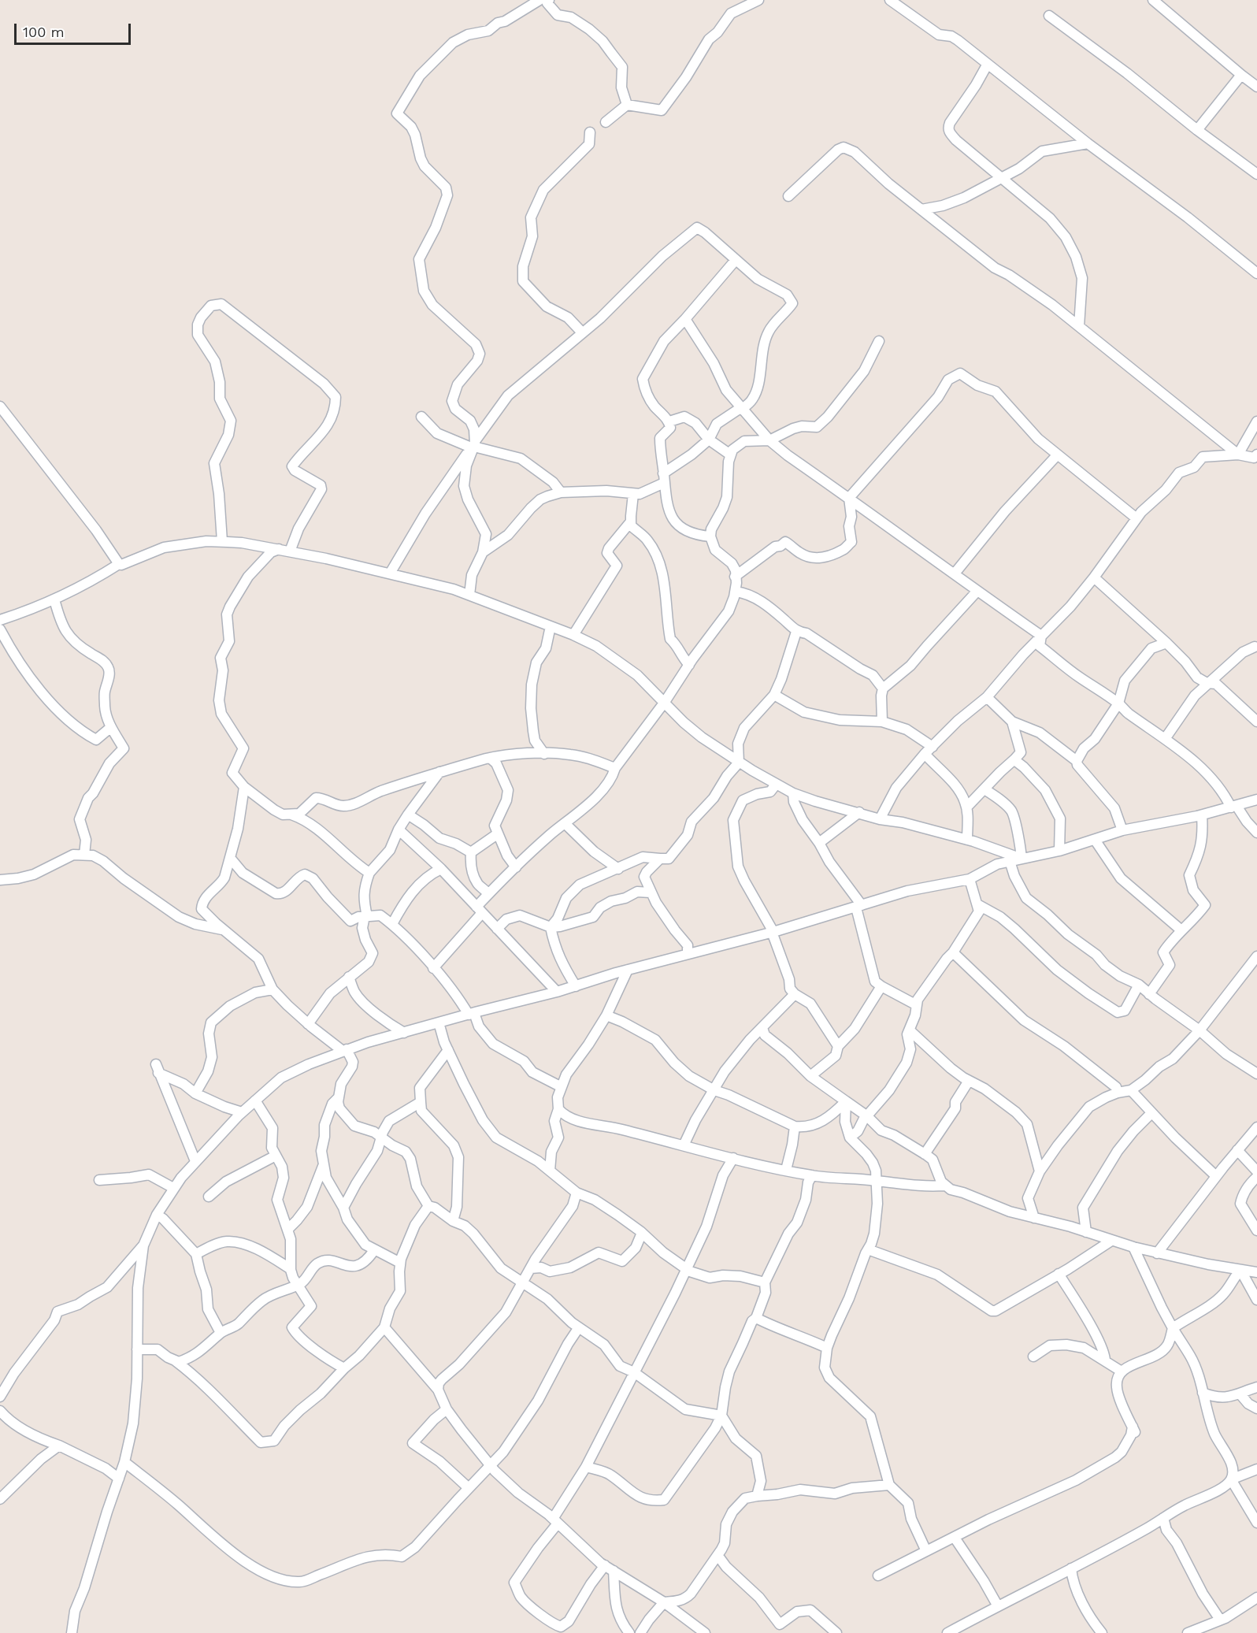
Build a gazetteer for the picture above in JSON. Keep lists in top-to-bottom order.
{
  "scale_bar": "100 m"
}
